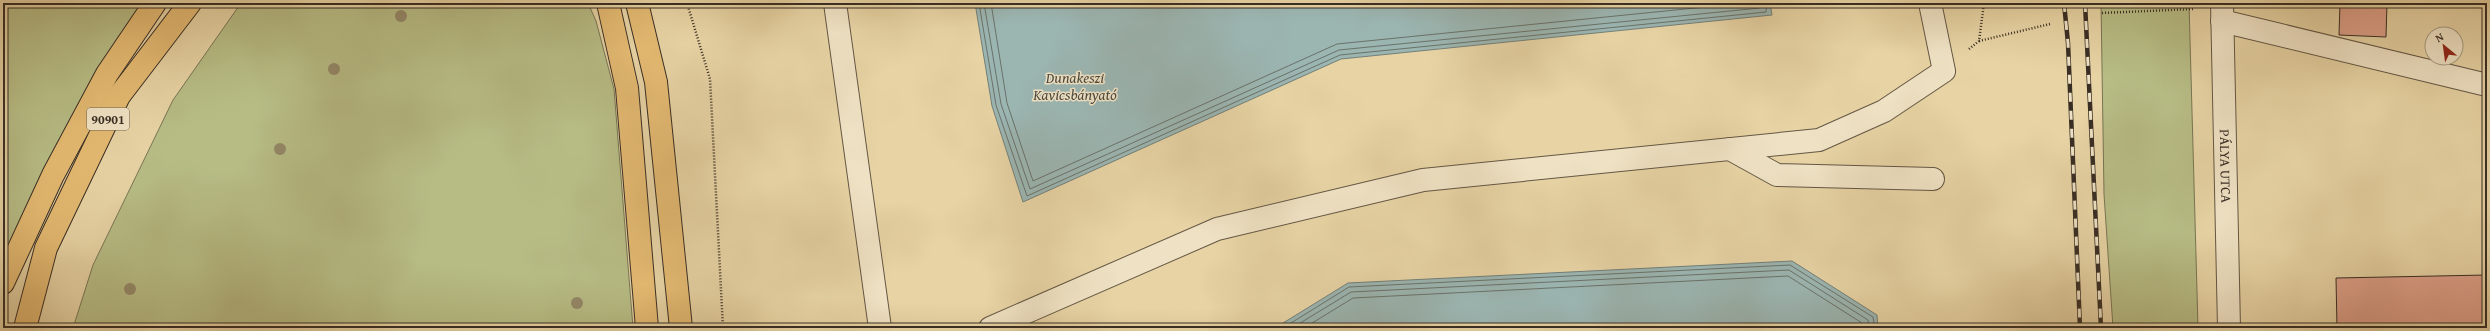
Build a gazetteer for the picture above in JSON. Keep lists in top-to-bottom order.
{
  "streets": {
    "main road": ["90901"],
    "street": ["PÁLYA UTCA"]
  },
  "water": ["Dunakeszi Kavicsbányató"],
  "north": "top left"
}
